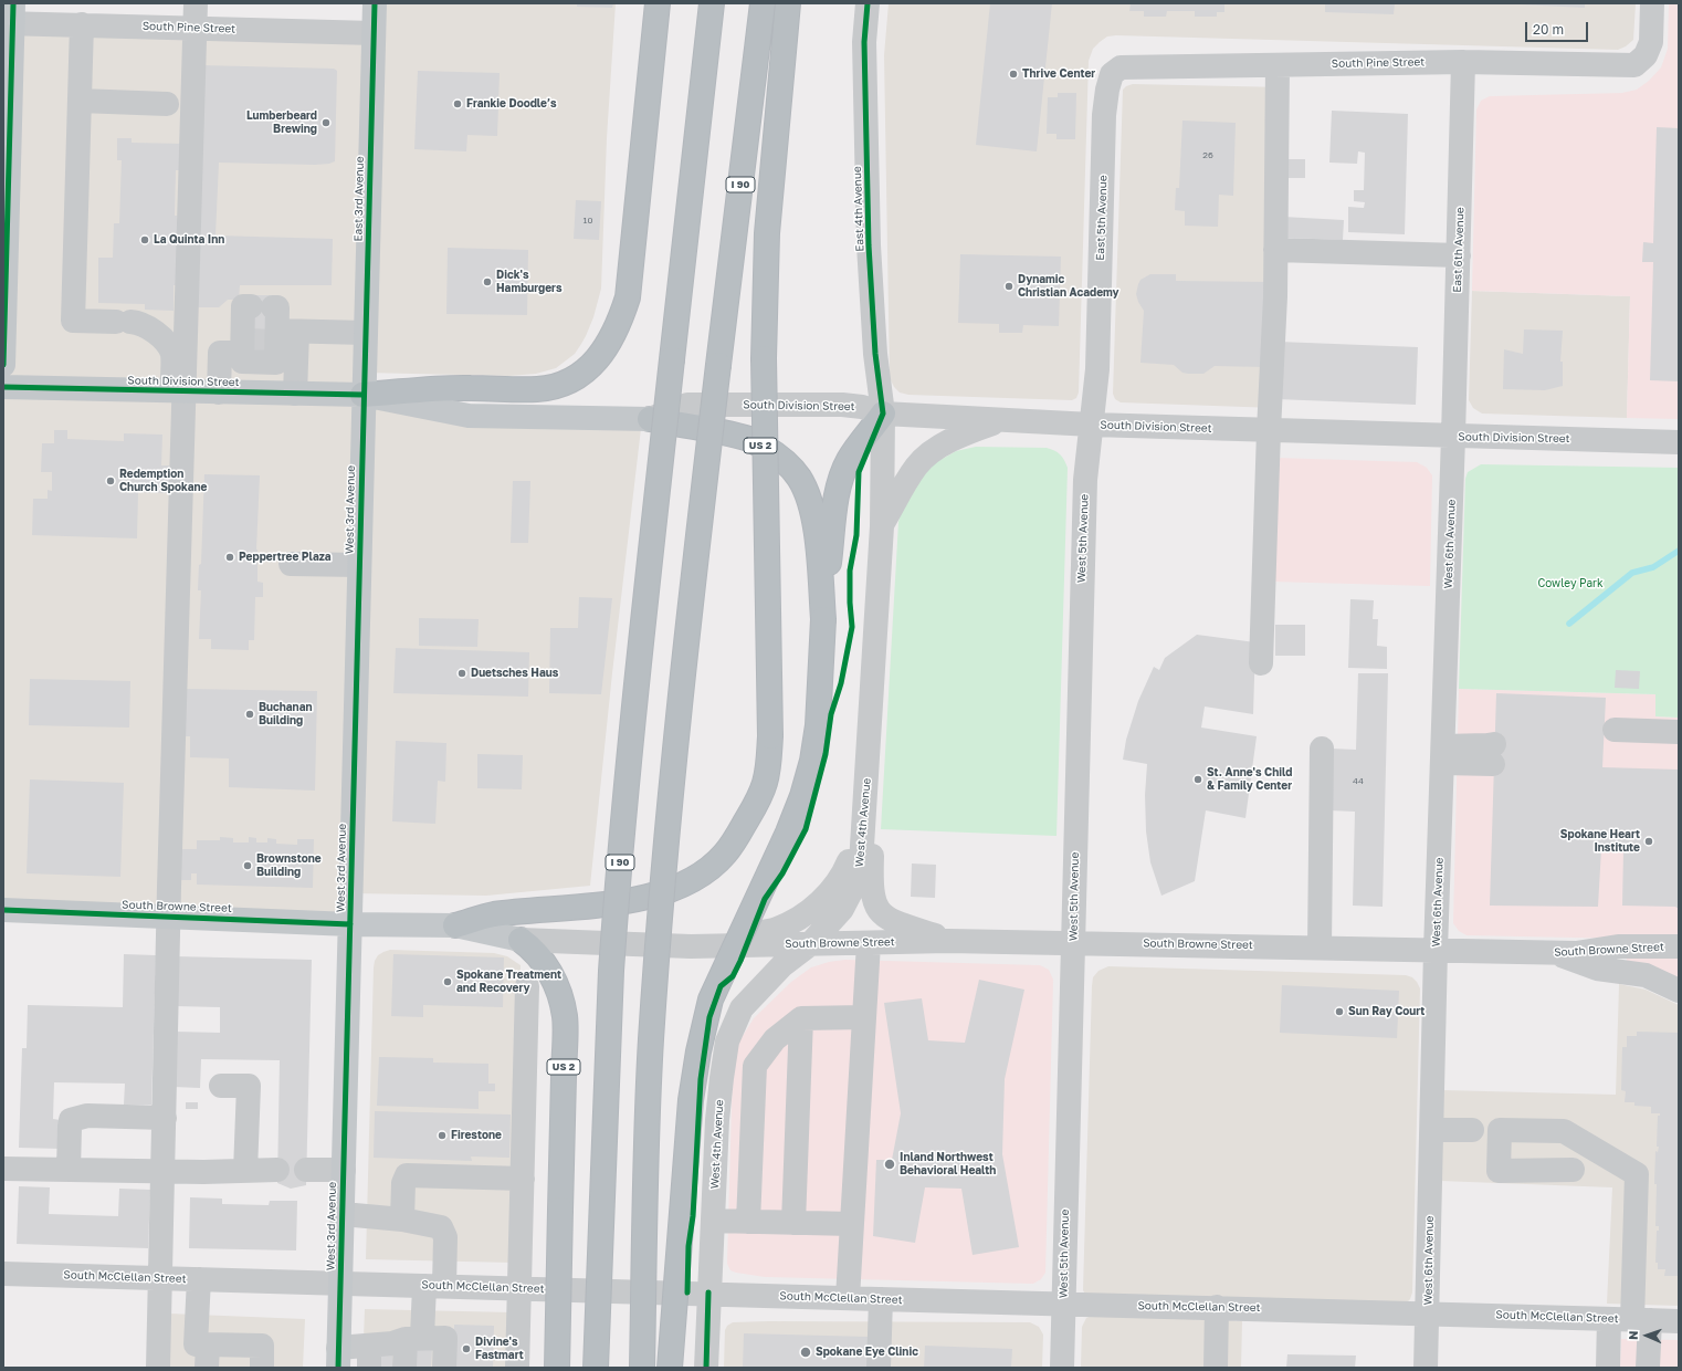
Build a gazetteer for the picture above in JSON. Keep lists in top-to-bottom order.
{
  "streets": {
    "highway": ["I 90", "US 2"],
    "main road": [
      "East 3rd Avenue",
      "South Division Street",
      "West 3rd Avenue",
      "South Browne Street"
    ],
    "street": [
      "South Pine Street",
      "East 4th Avenue",
      "East 5th Avenue",
      "East 6th Avenue",
      "West 5th Avenue",
      "West 6th Avenue",
      "West 4th Avenue",
      "South McClellan Street"
    ]
  },
  "crossings": [
    ["South Pine Street", "East 3rd Avenue"],
    ["South Pine Street", "East 5th Avenue"],
    ["South Pine Street", "East 6th Avenue"],
    ["East 3rd Avenue", "South Division Street"],
    ["East 3rd Avenue", "West 3rd Avenue"],
    ["East 4th Avenue", "South Division Street"],
    ["East 4th Avenue", "West 4th Avenue"],
    ["East 5th Avenue", "South Division Street"],
    ["East 5th Avenue", "West 5th Avenue"],
    ["East 6th Avenue", "South Division Street"],
    ["East 6th Avenue", "West 6th Avenue"],
    ["South Division Street", "US 2"],
    ["South Division Street", "West 3rd Avenue"],
    ["South Division Street", "West 5th Avenue"],
    ["South Division Street", "West 6th Avenue"],
    ["South Division Street", "West 4th Avenue"],
    ["US 2", "South Browne Street"],
    ["West 3rd Avenue", "South Browne Street"],
    ["West 3rd Avenue", "South McClellan Street"],
    ["West 5th Avenue", "South Browne Street"],
    ["West 5th Avenue", "South McClellan Street"],
    ["West 6th Avenue", "South Browne Street"],
    ["West 6th Avenue", "South McClellan Street"],
    ["West 4th Avenue", "South Browne Street"],
    ["West 4th Avenue", "South McClellan Street"]
  ],
  "parks": ["Cowley Park"],
  "places": [
    "Thrive Center",
    "Frankie Doodle’s",
    "Lumberbeard Brewing",
    "La Quinta Inn",
    "Dick's Hamburgers",
    "Dynamic Christian Academy",
    "Redemption Church Spokane",
    "Peppertree Plaza",
    "Duetsches Haus",
    "Buchanan Building",
    "St. Anne's Child & Family Center",
    "Spokane Heart Institute",
    "Brownstone Building",
    "Spokane Treatment and Recovery",
    "Sun Ray Court",
    "Firestone",
    "Inland Northwest Behavioral Health",
    "Divine's Fastmart",
    "Spokane Eye Clinic"
  ],
  "house_numbers": ["26", "10", "44"],
  "scale_bar": "20 m",
  "north": "left"
}
